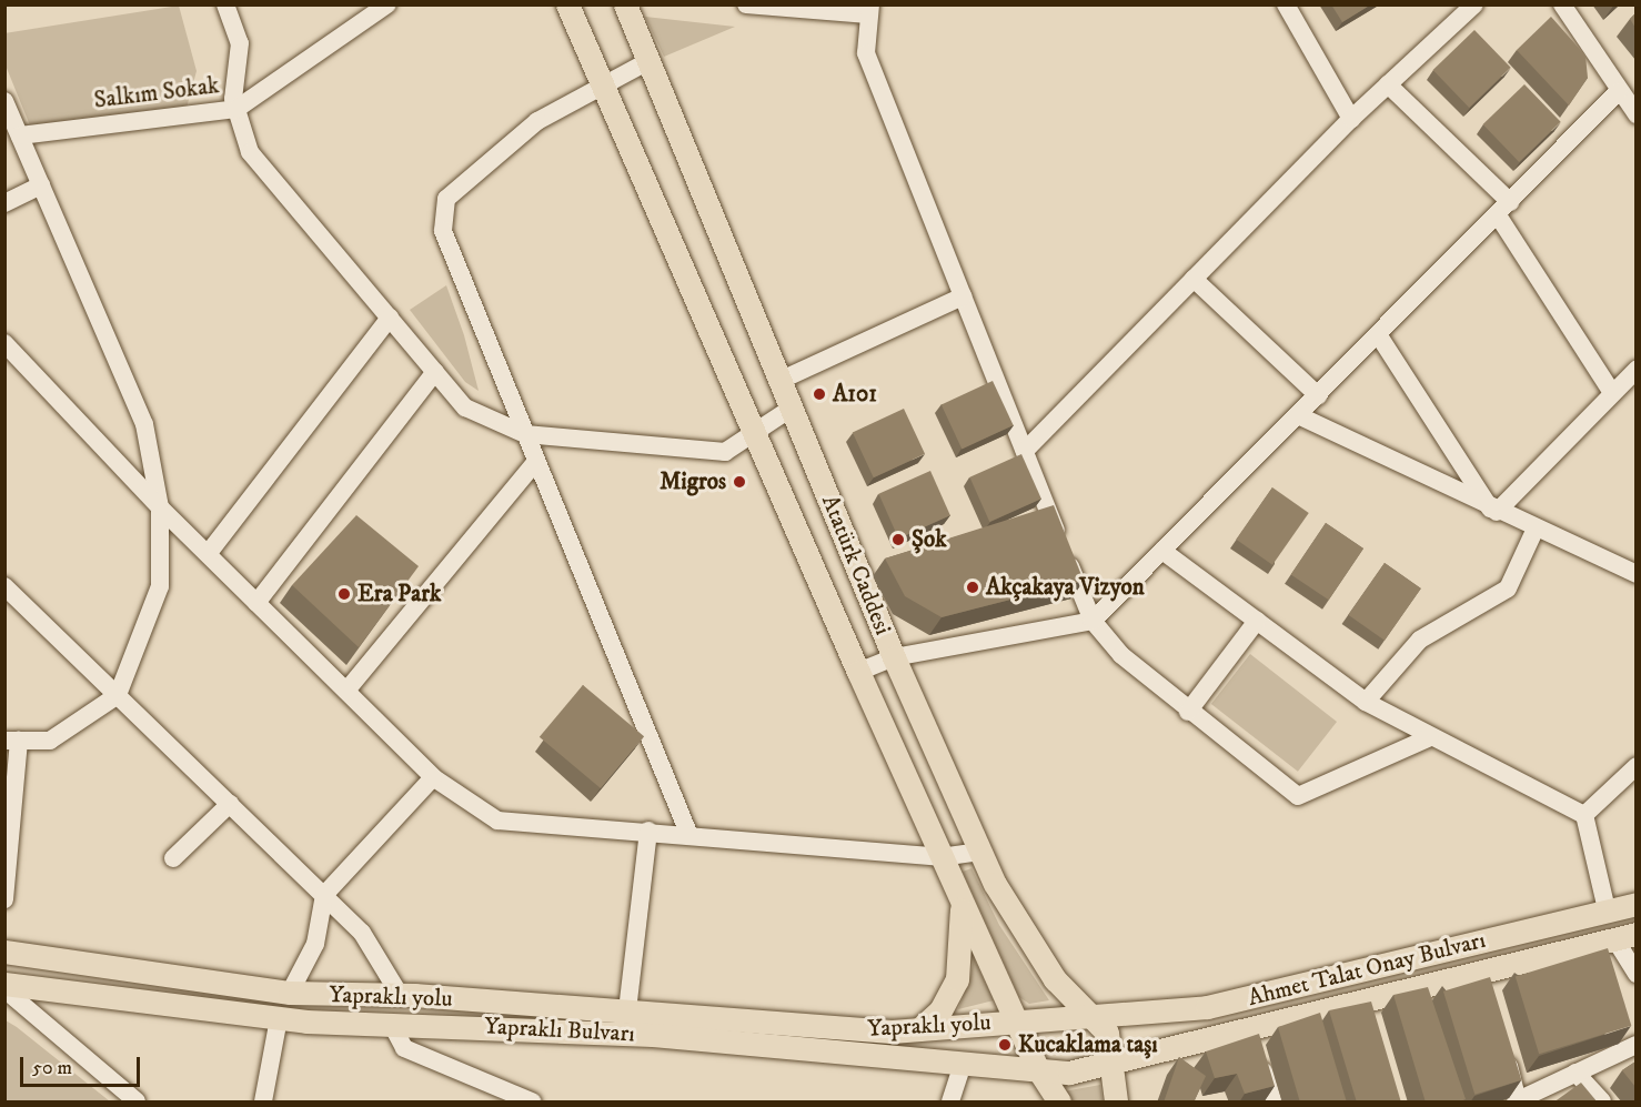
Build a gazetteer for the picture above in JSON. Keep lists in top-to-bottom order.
{
  "streets": {
    "main road": [
      "Atatürk Caddesi",
      "Ahmet Talat Onay Bulvarı",
      "Yapraklı yolu",
      "Yapraklı Bulvarı"
    ],
    "street": ["Salkım Sokak"]
  },
  "crossings": [
    ["Atatürk Caddesi", "Ahmet Talat Onay Bulvarı"],
    ["Atatürk Caddesi", "Yapraklı yolu"],
    ["Atatürk Caddesi", "Yapraklı Bulvarı"],
    ["Ahmet Talat Onay Bulvarı", "Yapraklı Bulvarı"]
  ],
  "places": [
    "A101",
    "Migros",
    "Şok",
    "Akçakaya Vizyon",
    "Era Park",
    "Kucaklama taşı"
  ],
  "scale_bar": "50 m"
}
